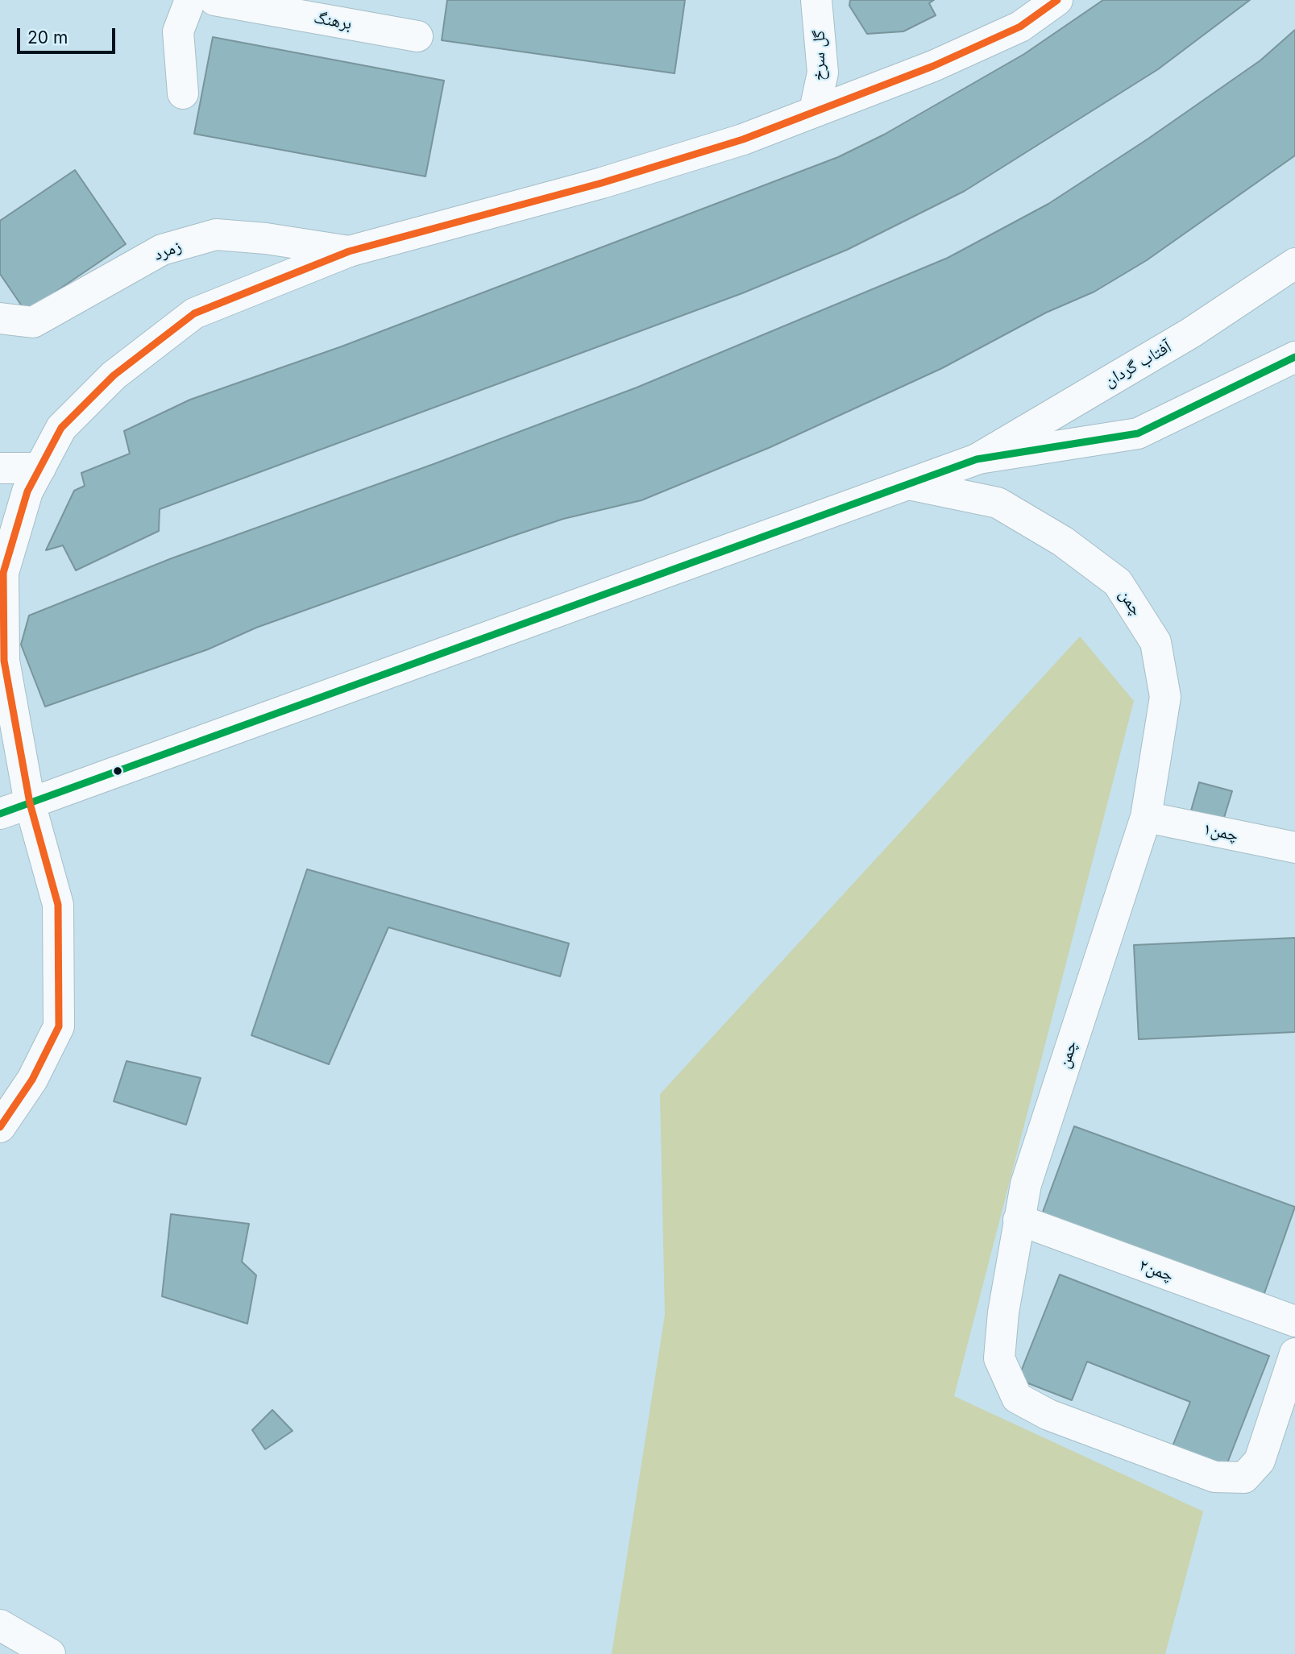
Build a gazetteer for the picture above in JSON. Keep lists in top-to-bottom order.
{
  "streets": {
    "main road": [
      "برهنگ",
      "گل سرخ",
      "زمرد",
      "آفتاب گردان",
      "چمن",
      "چمن۱",
      "چمن۲"
    ]
  },
  "crossings": [
    ["چمن", "چمن۱"],
    ["چمن", "چمن۲"]
  ],
  "scale_bar": "20 m"
}
